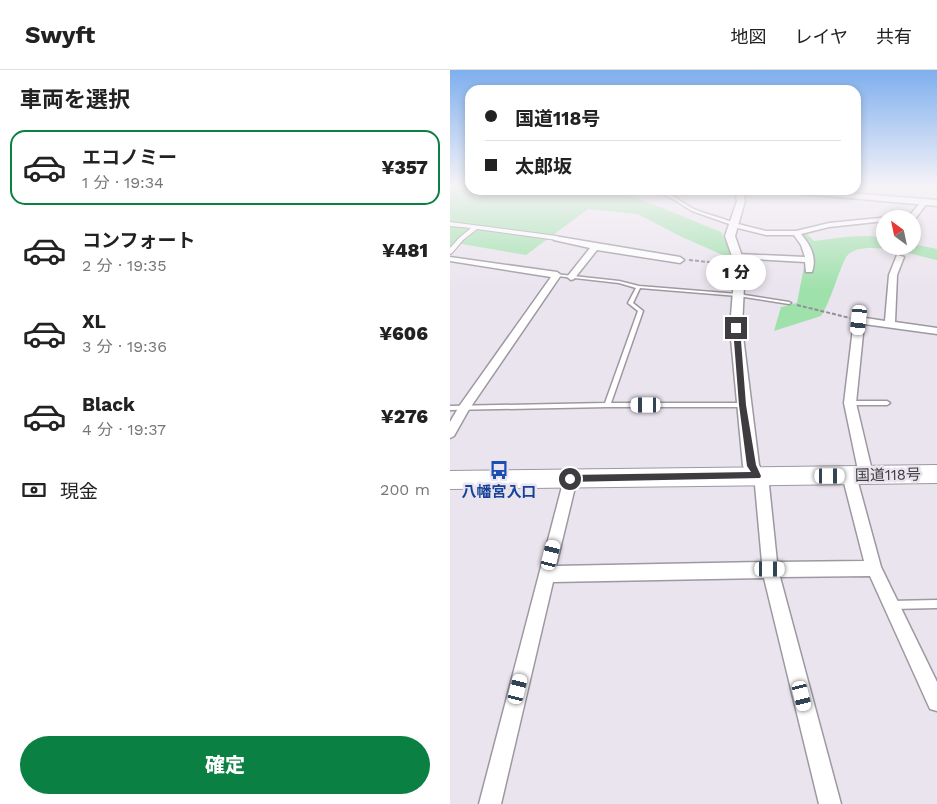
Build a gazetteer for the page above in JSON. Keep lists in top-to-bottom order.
{
  "streets": {
    "highway": ["国道118号"]
  },
  "places": {
    "bus stop": ["八幡宮入口"]
  },
  "north": "top left",
  "page": {
    "header": "Swyft",
    "nav": ["地図", "レイヤ", "共有"],
    "heading": "車両を選択",
    "banner": ["国道118号", "太郎坂"],
    "list": [
      {
        "name": "エコノミー",
        "note": "1 分 · 19:34",
        "value": "¥357"
      },
      {
        "name": "コンフォート",
        "note": "2 分 · 19:35",
        "value": "¥481"
      },
      {
        "name": "XL",
        "note": "3 分 · 19:36",
        "value": "¥606"
      },
      {
        "name": "Black",
        "note": "4 分 · 19:37",
        "value": "¥276"
      }
    ],
    "bubble": "1 分",
    "pay": ["現金", "200 m"],
    "buttons": "確定"
  }
}
